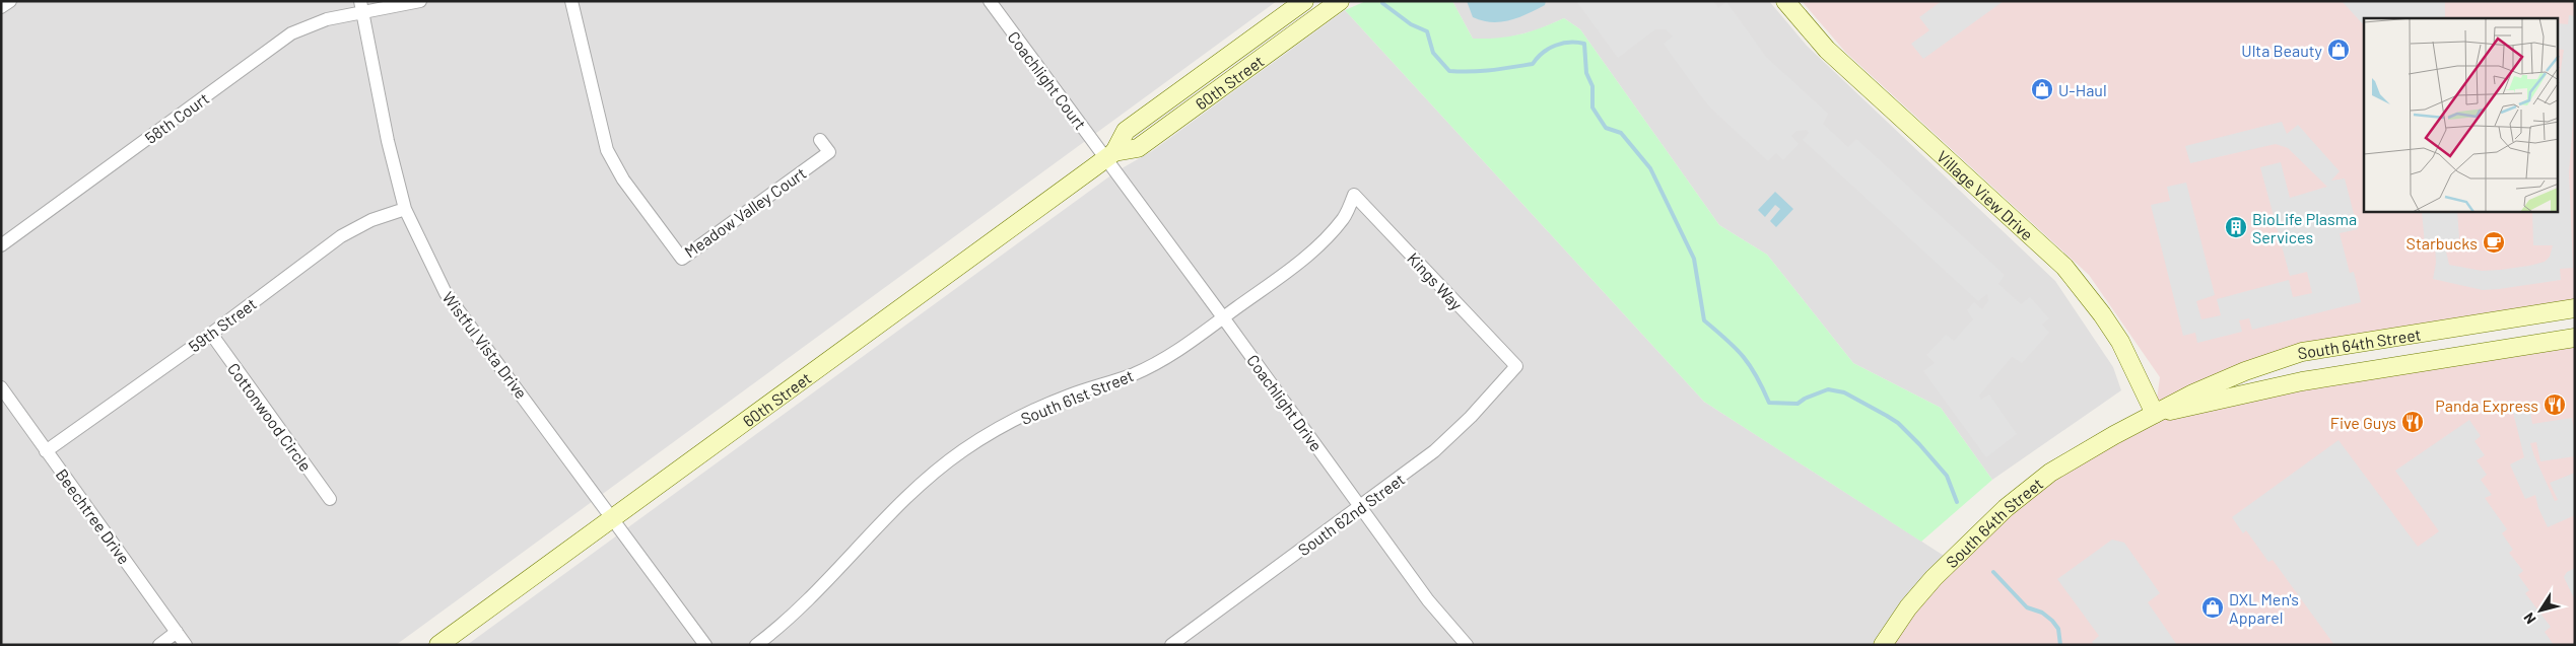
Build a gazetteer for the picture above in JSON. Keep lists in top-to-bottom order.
{
  "streets": {
    "street": [
      "Coachlight Court",
      "60th Street",
      "58th Court",
      "Village View Drive",
      "Meadow Valley Court",
      "Kings Way",
      "59th Street",
      "South 64th Street",
      "Wistful Vista Drive",
      "South 61st Street",
      "Coachlight Drive",
      "Cottonwood Circle",
      "South 62nd Street",
      "Beechtree Drive"
    ]
  },
  "crossings": [
    ["Coachlight Court", "60th Street"],
    ["Coachlight Court", "Coachlight Drive"],
    ["60th Street", "Wistful Vista Drive"],
    ["60th Street", "Coachlight Drive"],
    ["58th Court", "Wistful Vista Drive"],
    ["Village View Drive", "South 64th Street"],
    ["Kings Way", "South 61st Street"],
    ["Kings Way", "South 62nd Street"],
    ["59th Street", "Wistful Vista Drive"],
    ["59th Street", "Cottonwood Circle"],
    ["59th Street", "Beechtree Drive"],
    ["South 61st Street", "Coachlight Drive"],
    ["Coachlight Drive", "South 62nd Street"]
  ],
  "places": {
    "shop": ["Ulta Beauty", "U-Haul", "DXL Men's Apparel"],
    "building": ["BioLife Plasma Services"],
    "cafe": ["Starbucks"],
    "restaurant": ["Panda Express", "Five Guys"]
  },
  "north": "bottom left"
}
